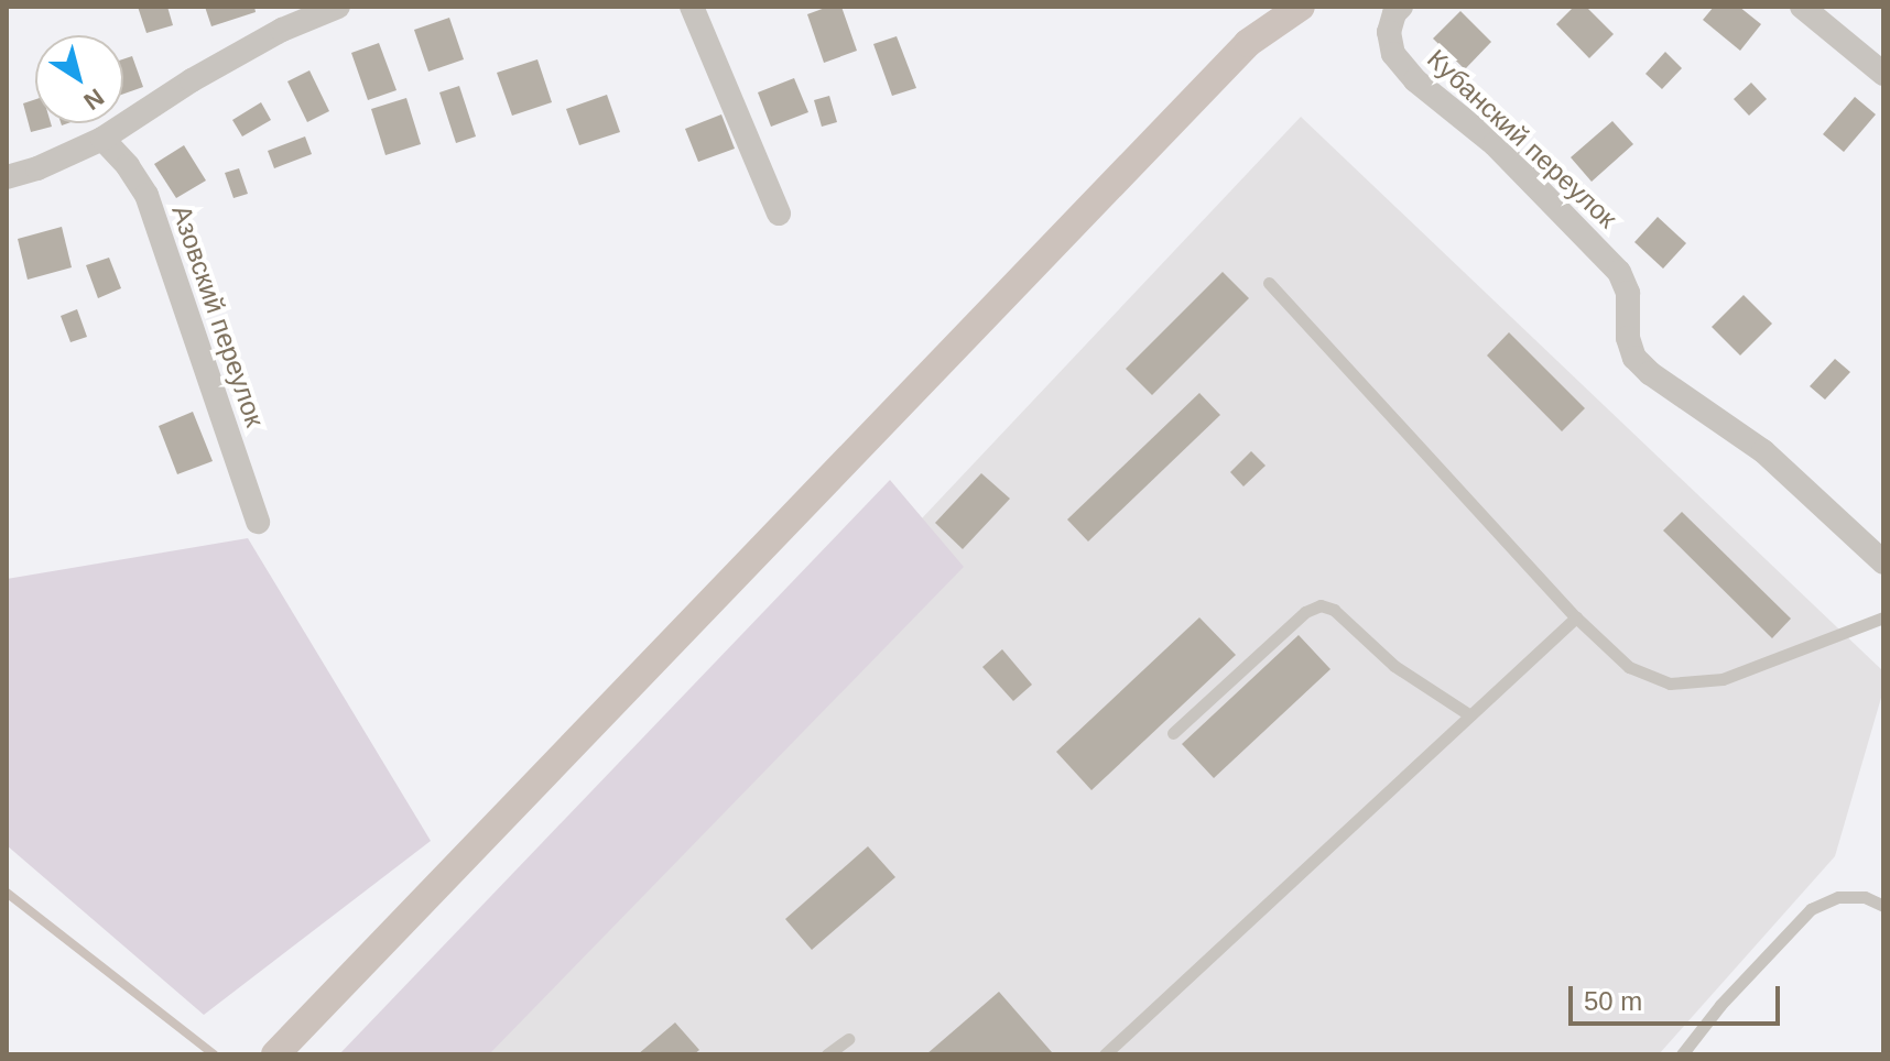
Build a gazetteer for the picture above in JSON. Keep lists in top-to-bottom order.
{
  "streets": {
    "street": ["Кубанский переулок", "Азовский переулок"]
  },
  "scale_bar": "50 m",
  "north": "bottom right"
}
